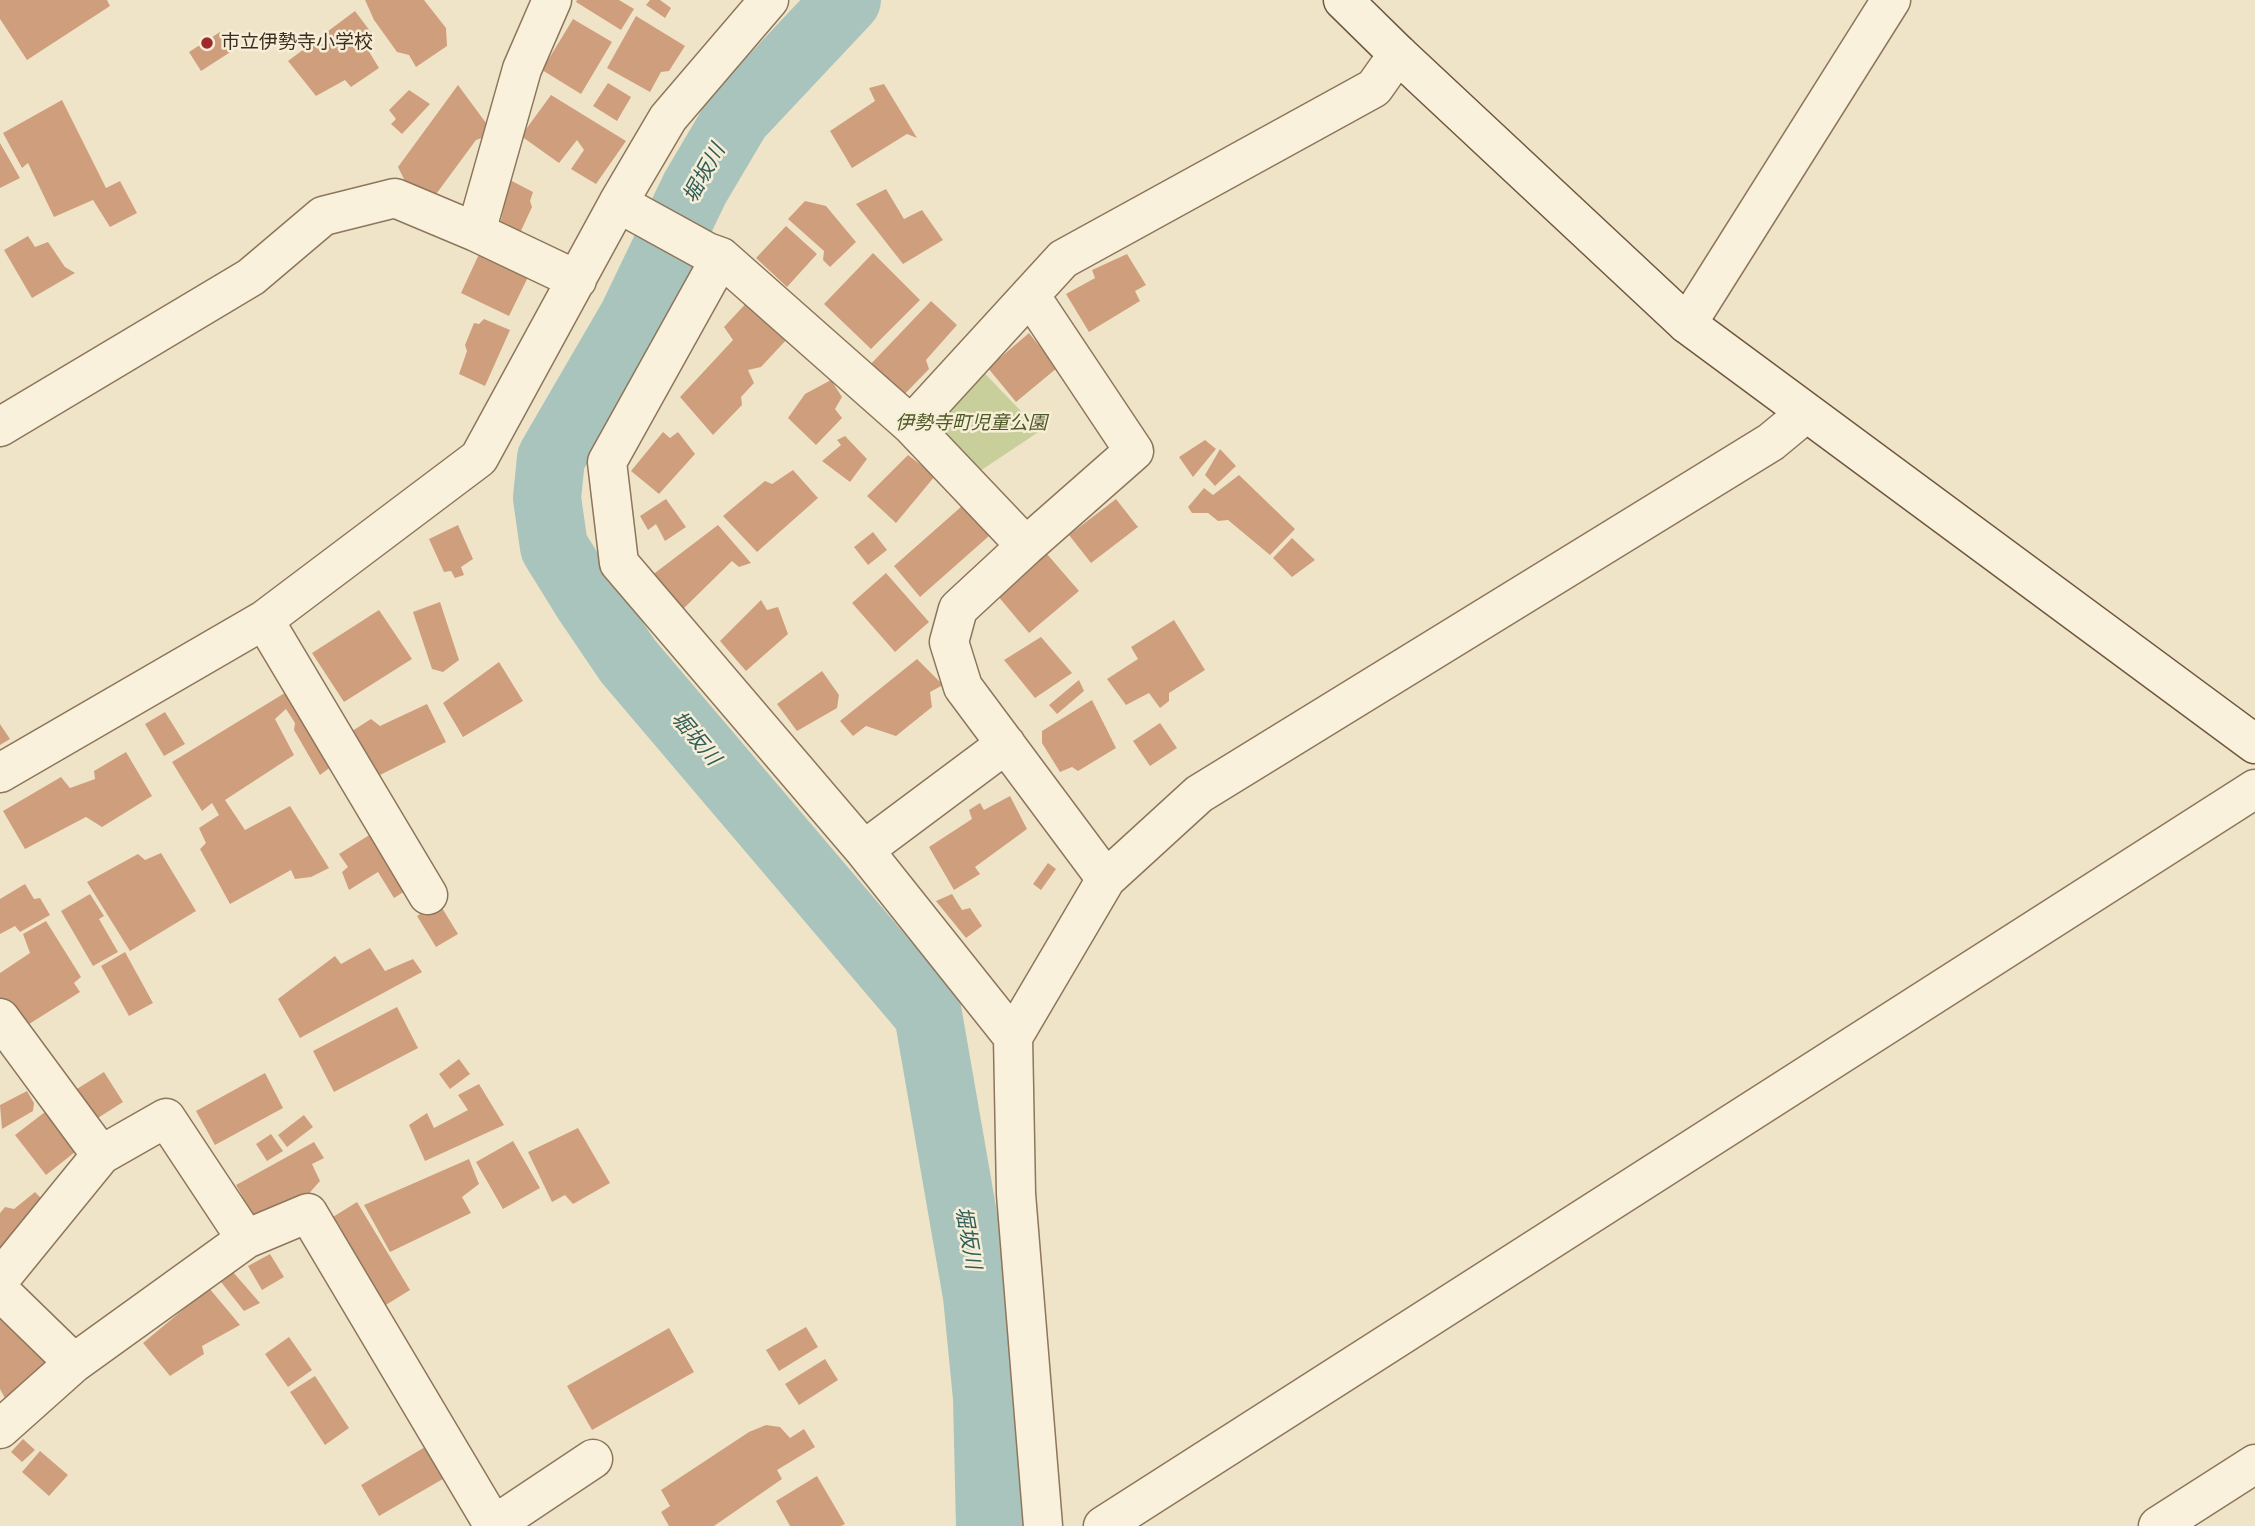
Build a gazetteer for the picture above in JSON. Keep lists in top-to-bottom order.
{
  "water": ["堀坂川"],
  "parks": ["伊勢寺町児童公園"],
  "places": ["市立伊勢寺小学校"]
}
